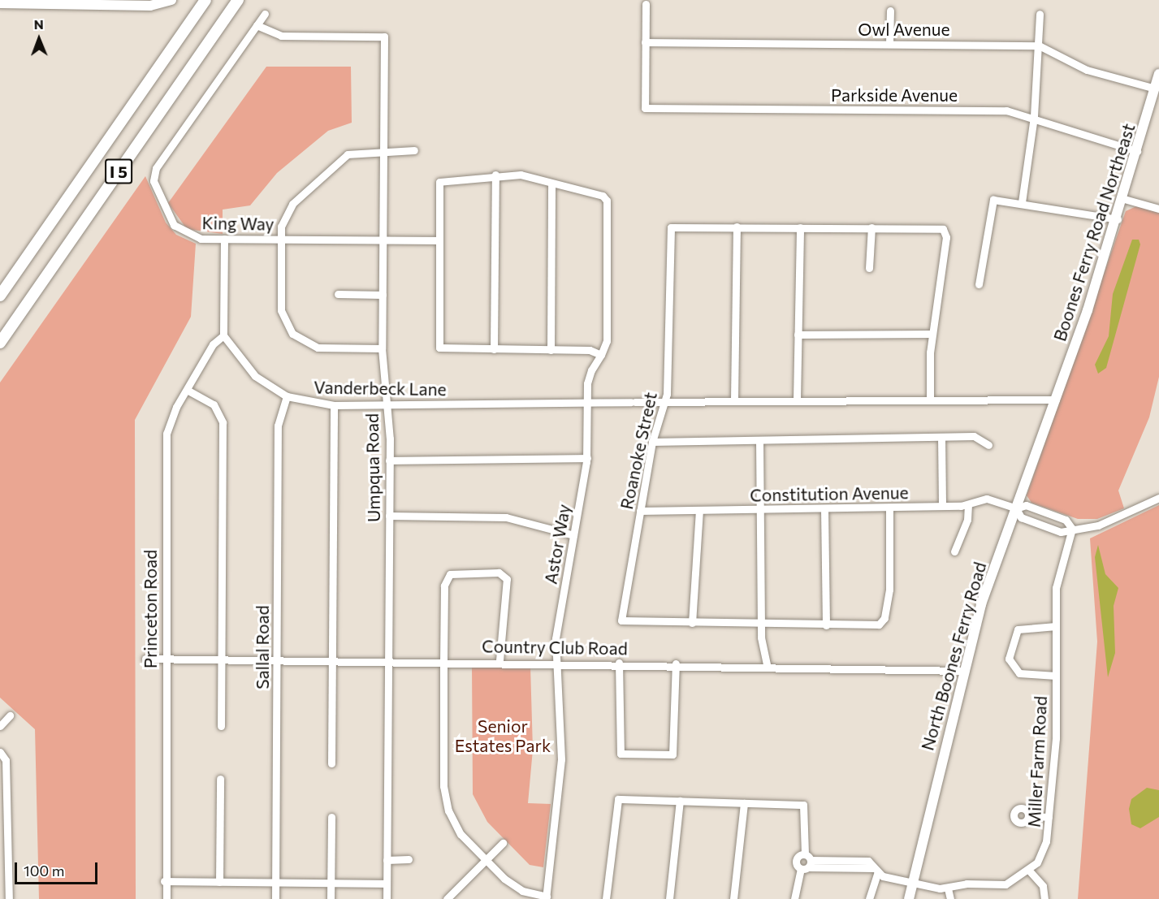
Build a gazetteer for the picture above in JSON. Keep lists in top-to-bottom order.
{
  "streets": {
    "highway": ["I 5"],
    "main road": ["Boones Ferry Road Northeast", "North Boones Ferry Road"],
    "street": [
      "Owl Avenue",
      "Parkside Avenue",
      "King Way",
      "Vanderbeck Lane",
      "Roanoke Street",
      "Umpqua Road",
      "Constitution Avenue",
      "Astor Way",
      "Princeton Road",
      "Sallal Road",
      "Country Club Road",
      "Miller Farm Road"
    ]
  },
  "crossings": [
    ["Owl Avenue", "Parkside Avenue"],
    ["Owl Avenue", "Boones Ferry Road Northeast"],
    ["Parkside Avenue", "Boones Ferry Road Northeast"],
    ["King Way", "Umpqua Road"],
    ["Boones Ferry Road Northeast", "Vanderbeck Lane"],
    ["Boones Ferry Road Northeast", "North Boones Ferry Road"],
    ["Vanderbeck Lane", "Roanoke Street"],
    ["Vanderbeck Lane", "Umpqua Road"],
    ["Vanderbeck Lane", "Astor Way"],
    ["Vanderbeck Lane", "Princeton Road"],
    ["Vanderbeck Lane", "Sallal Road"],
    ["Vanderbeck Lane", "North Boones Ferry Road"],
    ["Roanoke Street", "Constitution Avenue"],
    ["Umpqua Road", "Country Club Road"],
    ["Constitution Avenue", "North Boones Ferry Road"],
    ["Astor Way", "Country Club Road"],
    ["Princeton Road", "Country Club Road"],
    ["Sallal Road", "Country Club Road"],
    ["Country Club Road", "North Boones Ferry Road"],
    ["North Boones Ferry Road", "Miller Farm Road"]
  ],
  "parks": ["Senior Estates Park"],
  "scale_bar": "100 m",
  "north": "top"
}
